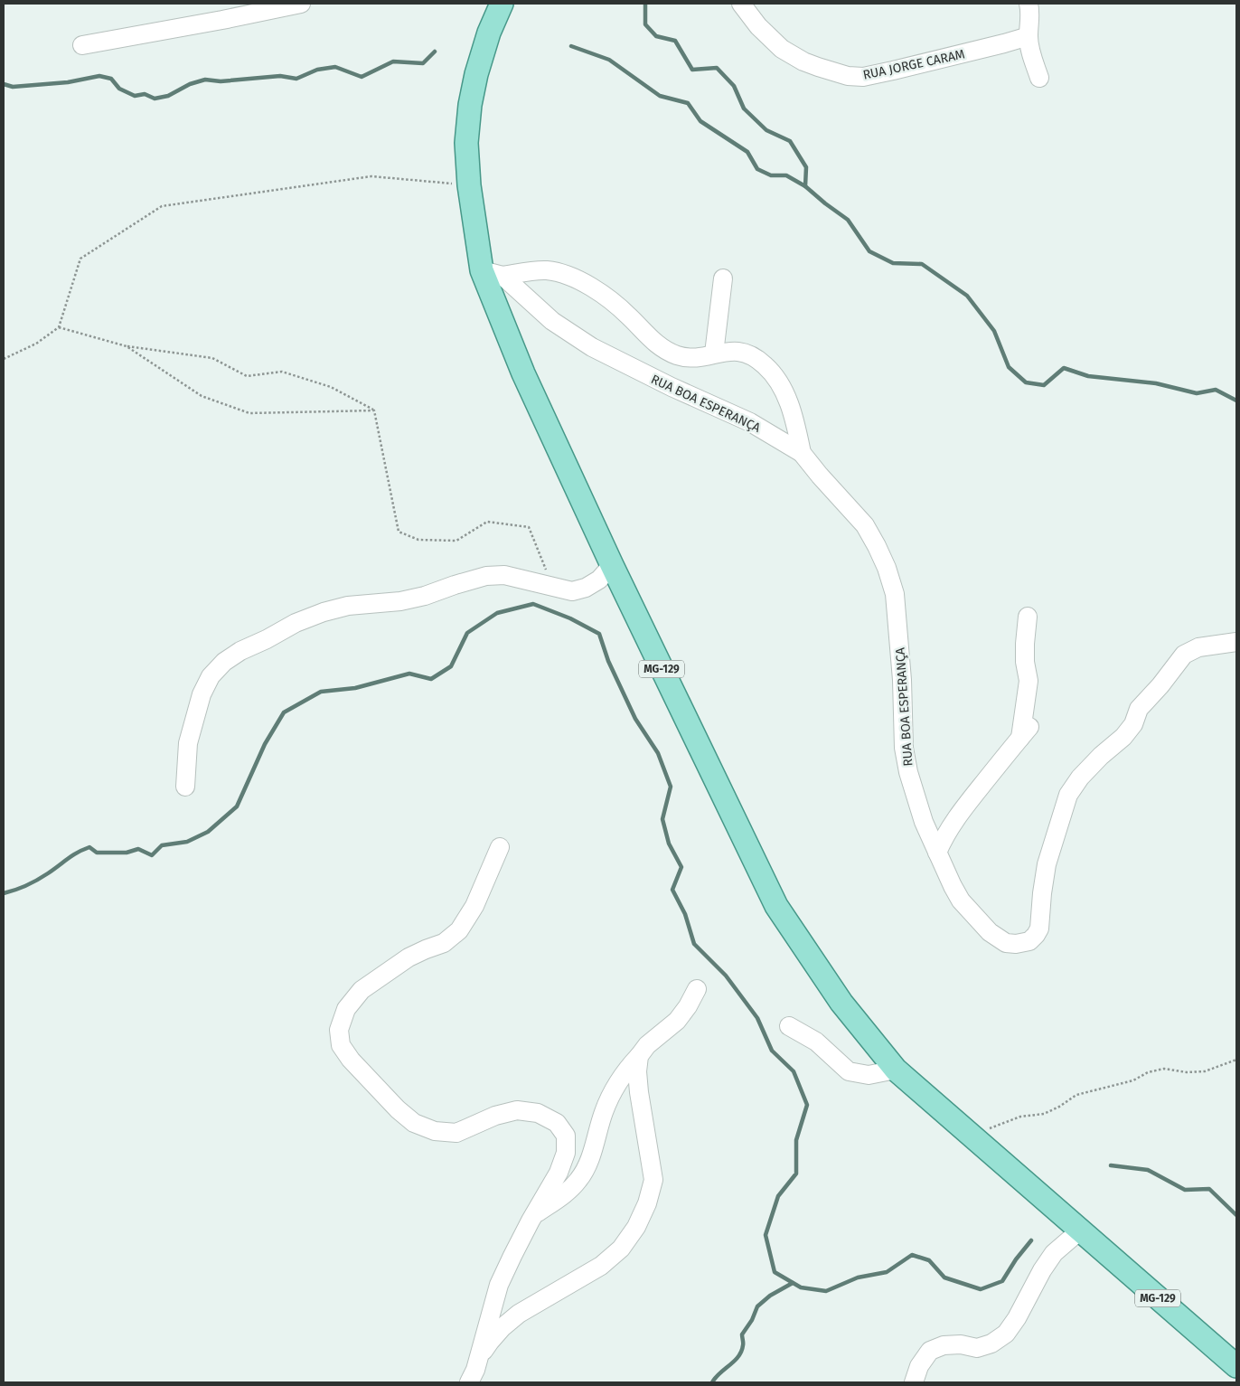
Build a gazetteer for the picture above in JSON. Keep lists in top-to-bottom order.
{
  "streets": {
    "main road": ["MG-129"],
    "street": ["RUA JORGE CARAM", "RUA BOA ESPERANÇA"]
  },
  "crossings": [
    ["RUA BOA ESPERANÇA", "MG-129"]
  ]
}
